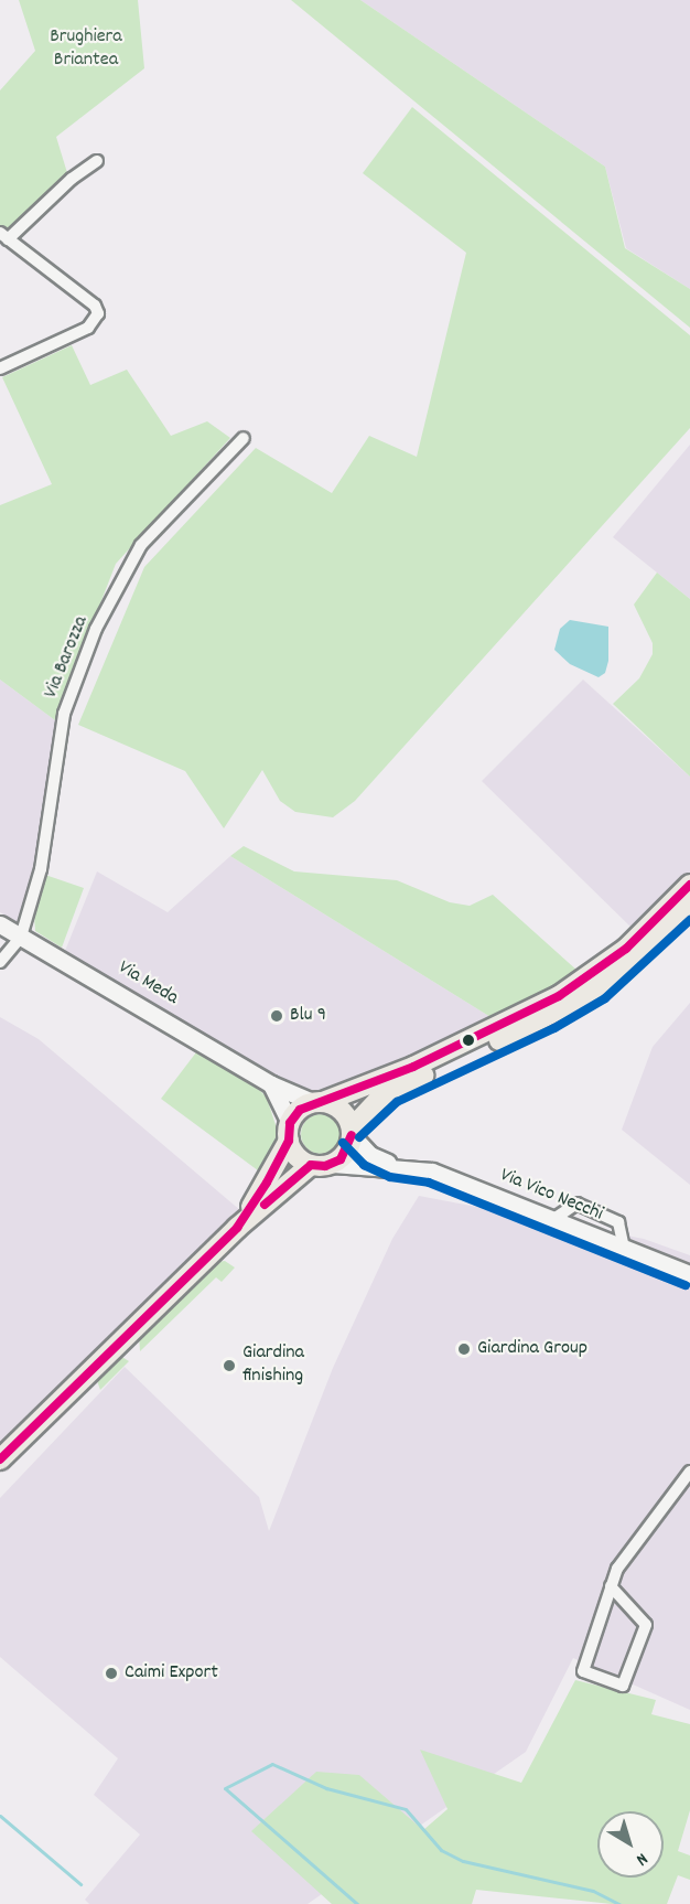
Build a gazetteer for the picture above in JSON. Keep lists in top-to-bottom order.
{
  "streets": {
    "street": ["Via Barozza", "Via Meda", "Via Vico Necchi"]
  },
  "crossings": [
    ["Via Barozza", "Via Meda"],
    ["Via Meda", "Via Vico Necchi"]
  ],
  "parks": ["Brughiera Briantea"],
  "places": [
    "Blu 9",
    "Giardina Group",
    "Giardina finishing",
    "Caimi Export"
  ],
  "north": "bottom right"
}
